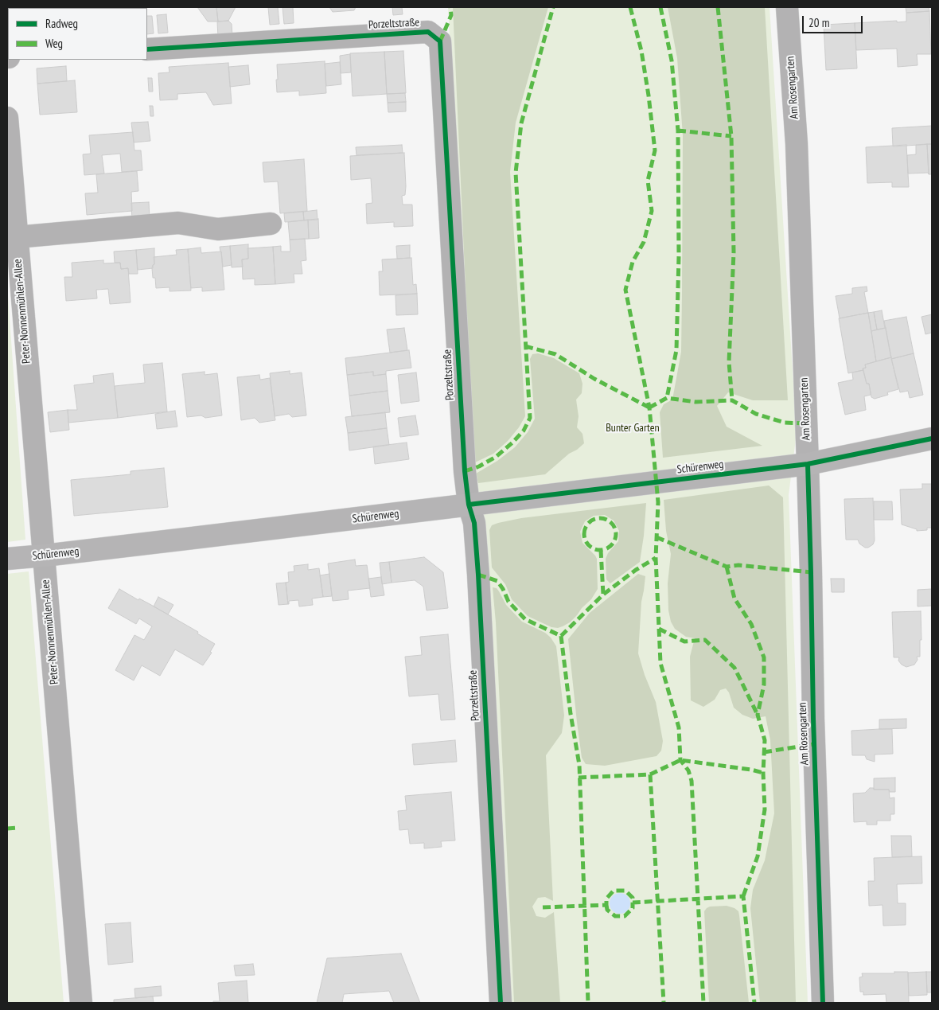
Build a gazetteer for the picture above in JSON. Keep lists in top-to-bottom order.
{
  "streets": {
    "main road": ["Schürenweg"],
    "street": ["Porzeltstraße", "Am Rosengarten", "Peter-Nonnenmühlen-Allee"]
  },
  "crossings": [
    ["Porzeltstraße", "Schürenweg"],
    ["Am Rosengarten", "Schürenweg"],
    ["Peter-Nonnenmühlen-Allee", "Schürenweg"]
  ],
  "parks": ["Bunter Garten"],
  "legend": ["Radweg", "Weg"],
  "scale_bar": "20 m"
}
